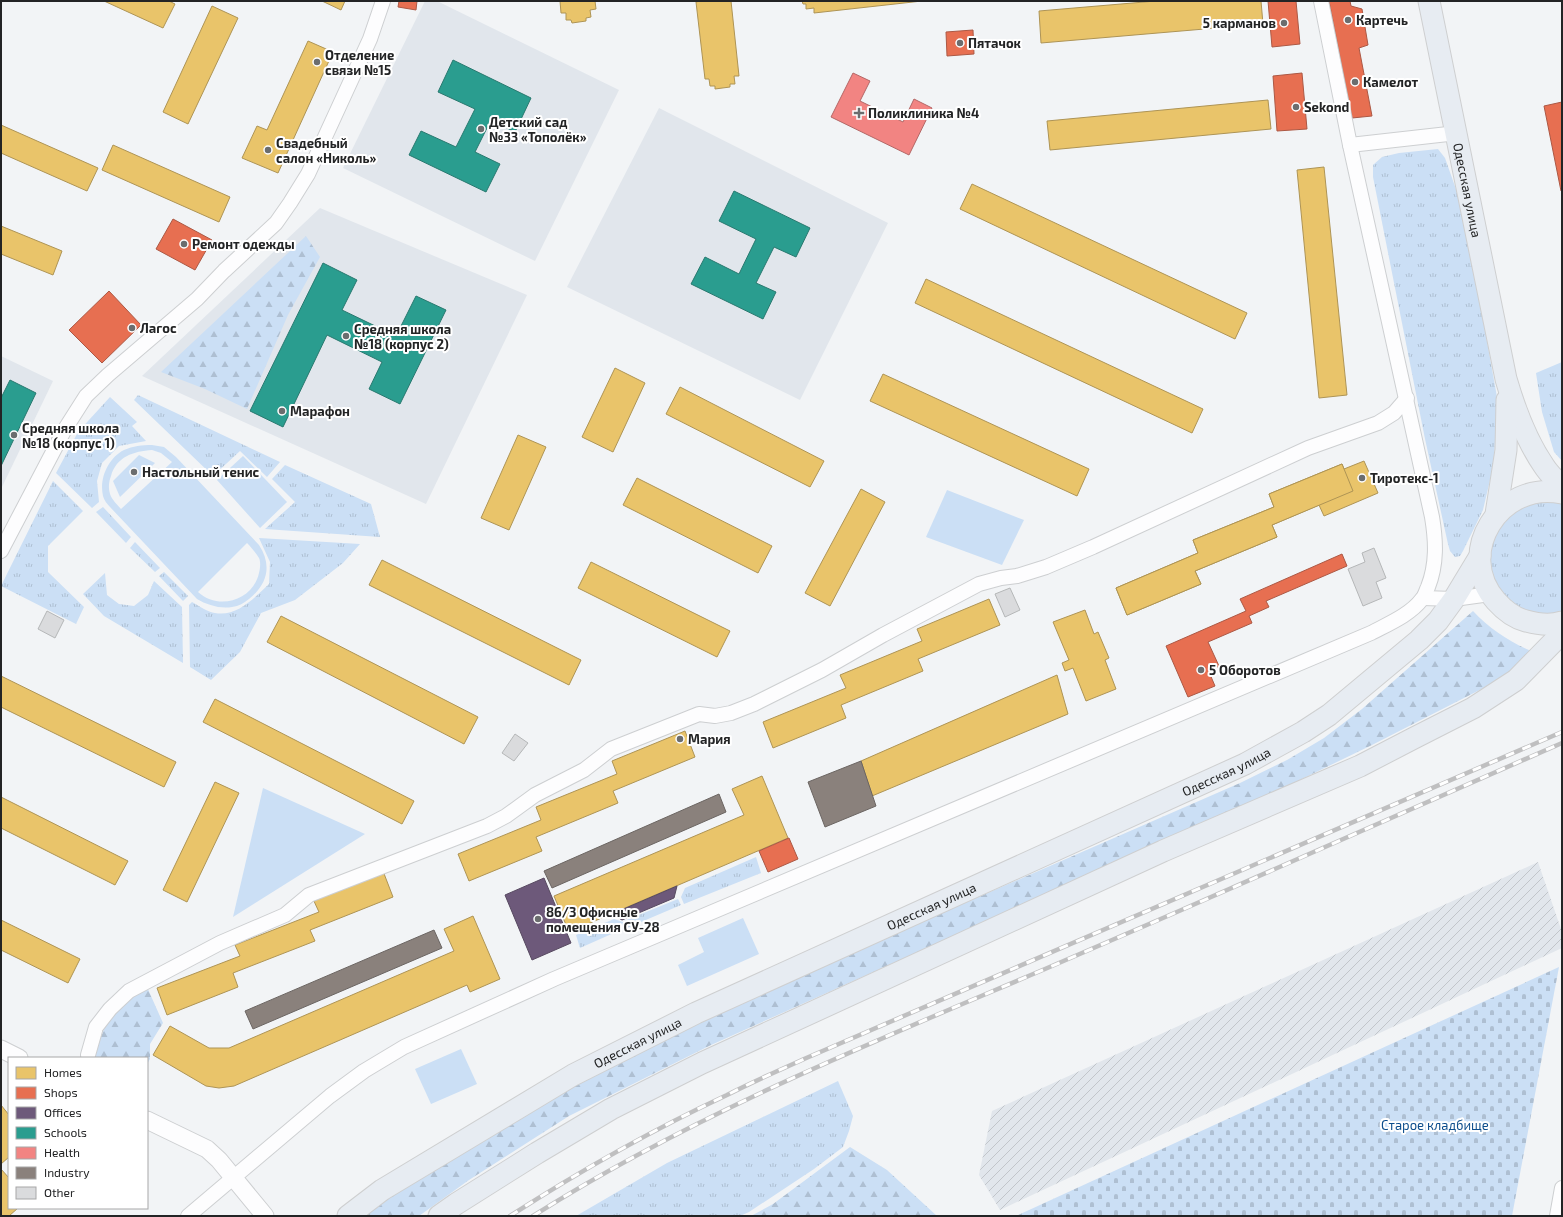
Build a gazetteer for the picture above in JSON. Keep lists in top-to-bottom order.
{
  "streets": {
    "main road": ["Одесская улица"]
  },
  "parks": ["Старое кладбище"],
  "places": {
    "other": [
      "Картечь",
      "5 карманов",
      "Пятачок",
      "Отделение связи №15",
      "Камелот",
      "Sekond",
      "Детский сад №33 «Тополёк»",
      "Свадебный салон «Николь»",
      "Ремонт одежды",
      "Лагос",
      "Средняя школа №18 (корпус 2)",
      "Марафон",
      "Средняя школа №18 (корпус 1)",
      "Настольный тенис",
      "Тиротекс-1",
      "5 Оборотов",
      "Мария",
      "86/3 Офисные помещения СУ-28"
    ],
    "health": ["Поликлиника №4"]
  },
  "legend": [
    "Homes",
    "Shops",
    "Offices",
    "Schools",
    "Health",
    "Industry",
    "Other"
  ]
}
